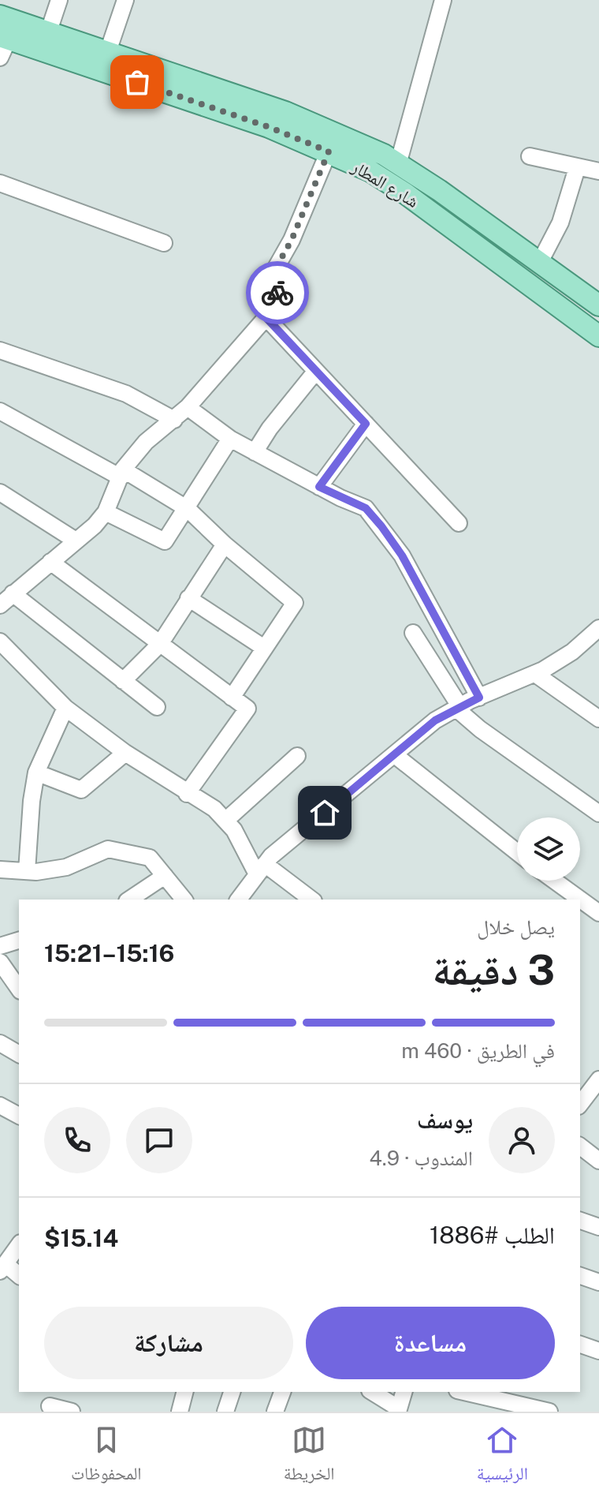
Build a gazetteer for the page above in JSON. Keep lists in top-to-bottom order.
{
  "streets": {
    "main road": ["شارع المطار"]
  },
  "page": {
    "heading": ["3 دقيقة", "يصل خلال", "15:16–15:21"],
    "panel": [
      "يوسف",
      "المندوب · 4.9",
      "الطلب #1886",
      "$15.14"
    ],
    "bar": "في الطريق · 460 m",
    "buttons": ["مساعدة", "مشاركة"],
    "tabs": ["الرئيسية", "الخريطة", "المحفوظات"]
  }
}
